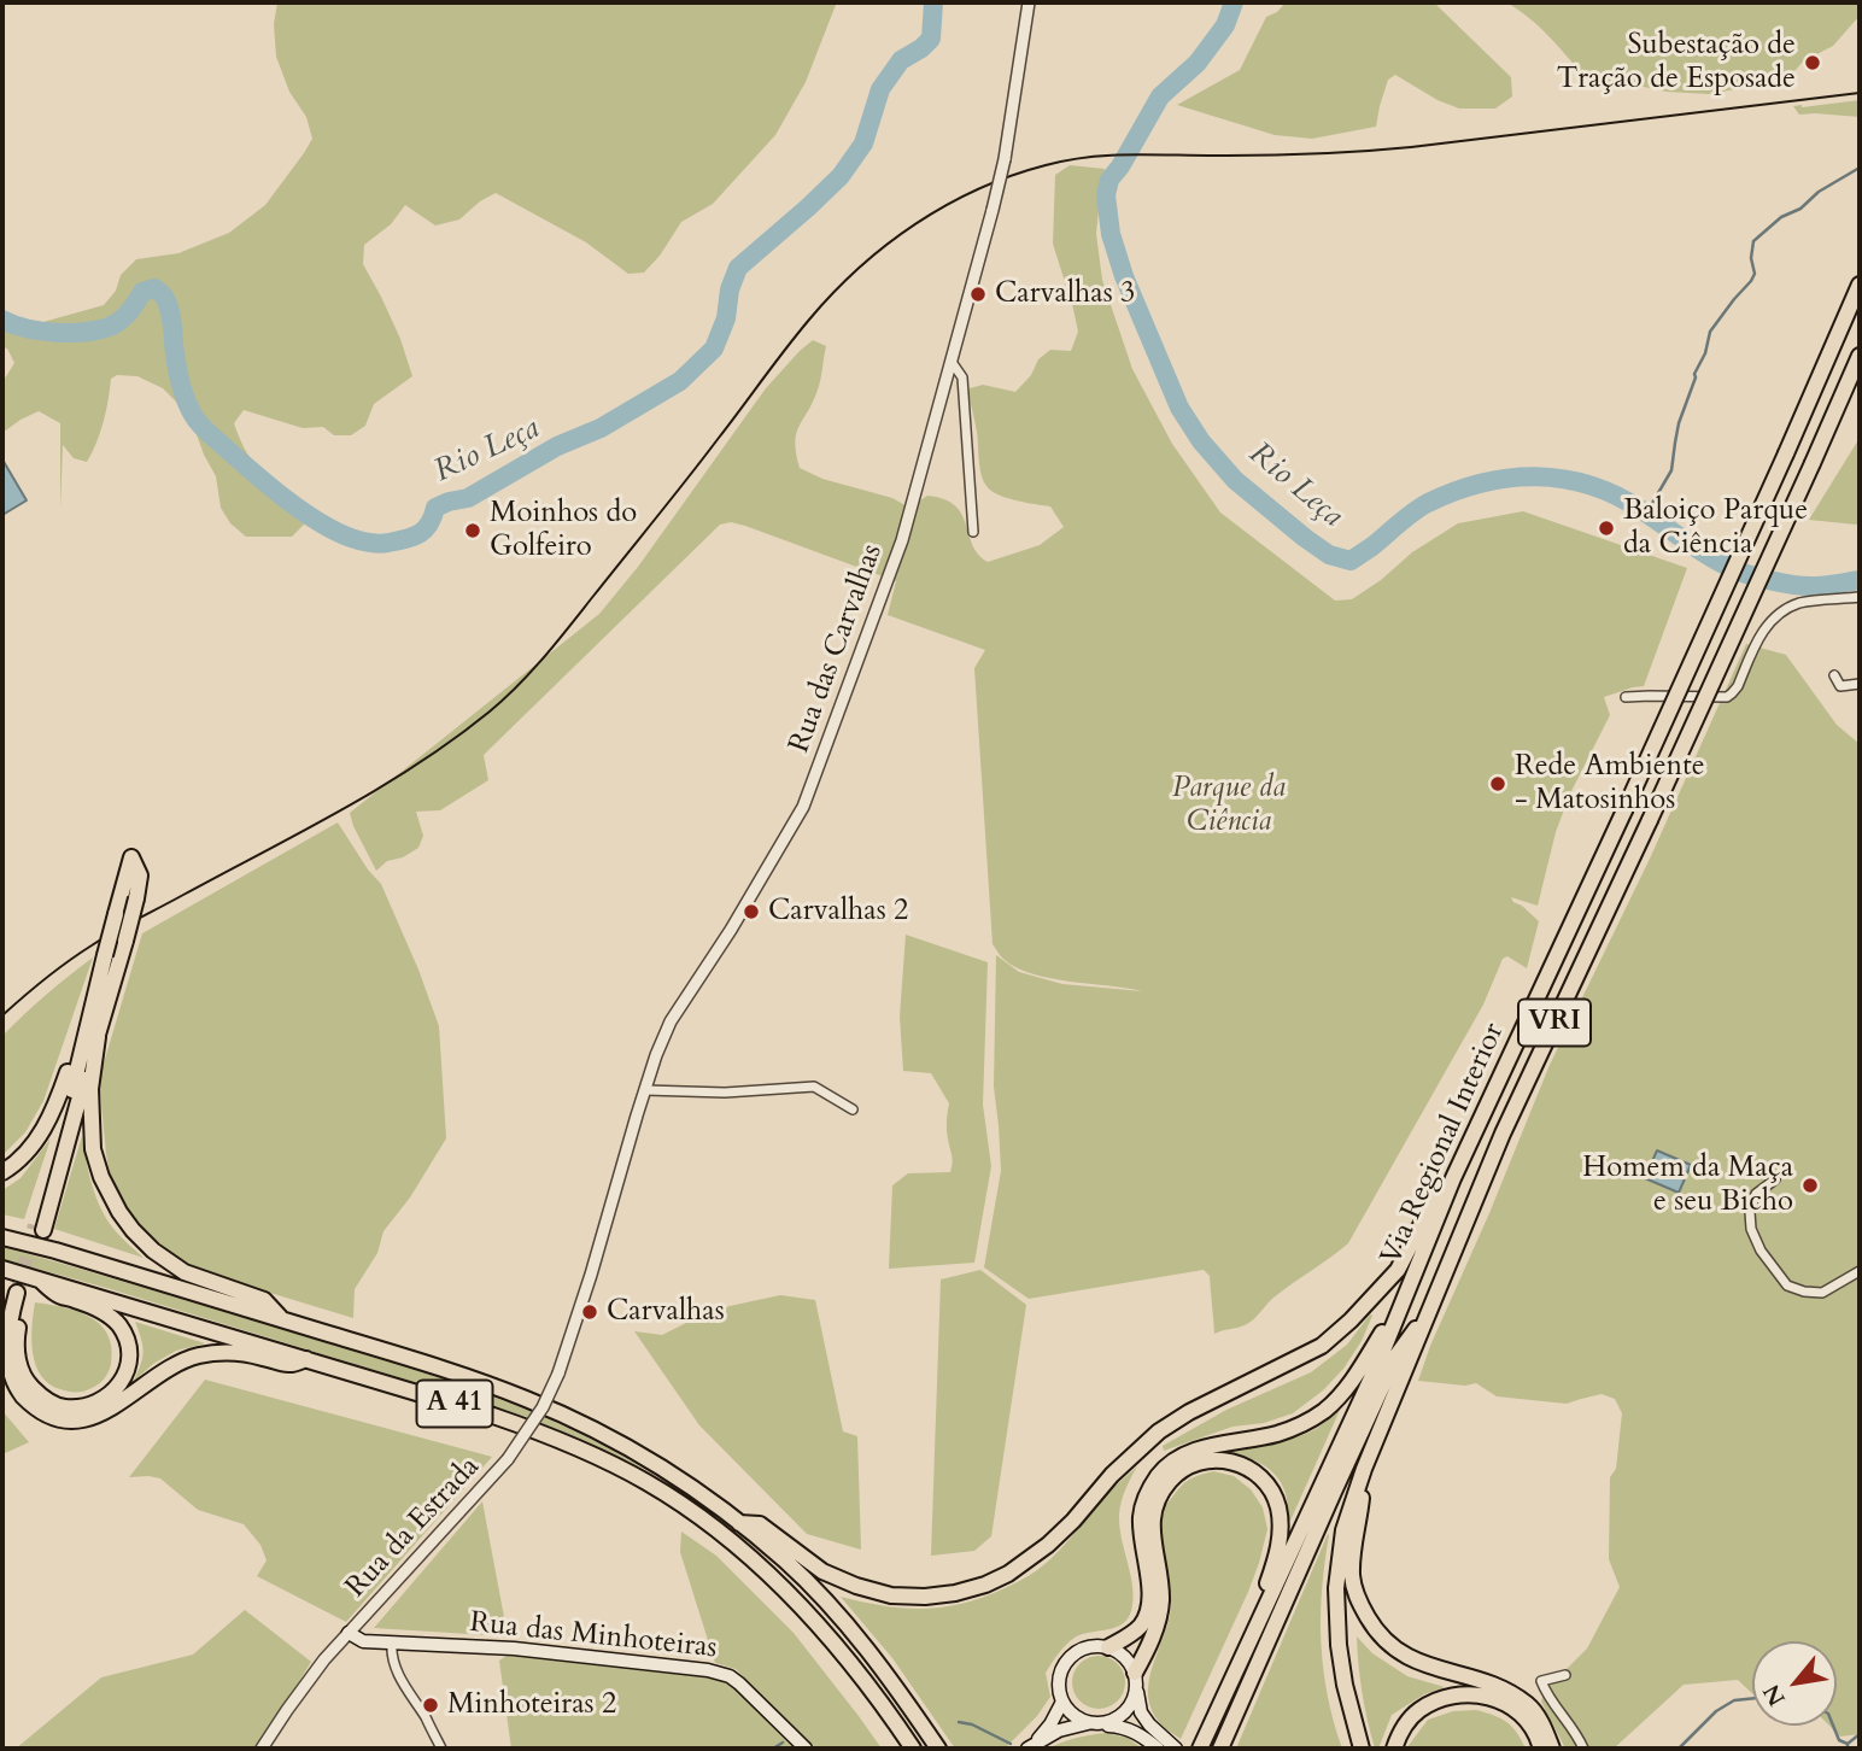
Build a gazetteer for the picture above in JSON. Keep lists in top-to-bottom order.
{
  "streets": {
    "highway": ["VRI", "Via Regional Interior", "A 41"],
    "main road": ["Rua das Minhoteiras"],
    "street": ["Rua das Carvalhas", "Rua da Estrada"]
  },
  "crossings": [
    ["Rua das Carvalhas", "Rua da Estrada"],
    ["Rua da Estrada", "Rua das Minhoteiras"]
  ],
  "water": ["Rio Leça"],
  "parks": ["Parque da Ciência"],
  "places": [
    "Subestação de Tração de Esposade",
    "Carvalhas 3",
    "Baloiço Parque da Ciência",
    "Moinhos do Golfeiro",
    "Rede Ambiente - Matosinhos",
    "Carvalhas 2",
    "Homem da Maça e seu Bicho",
    "Carvalhas",
    "Minhoteiras 2"
  ],
  "north": "bottom left"
}
